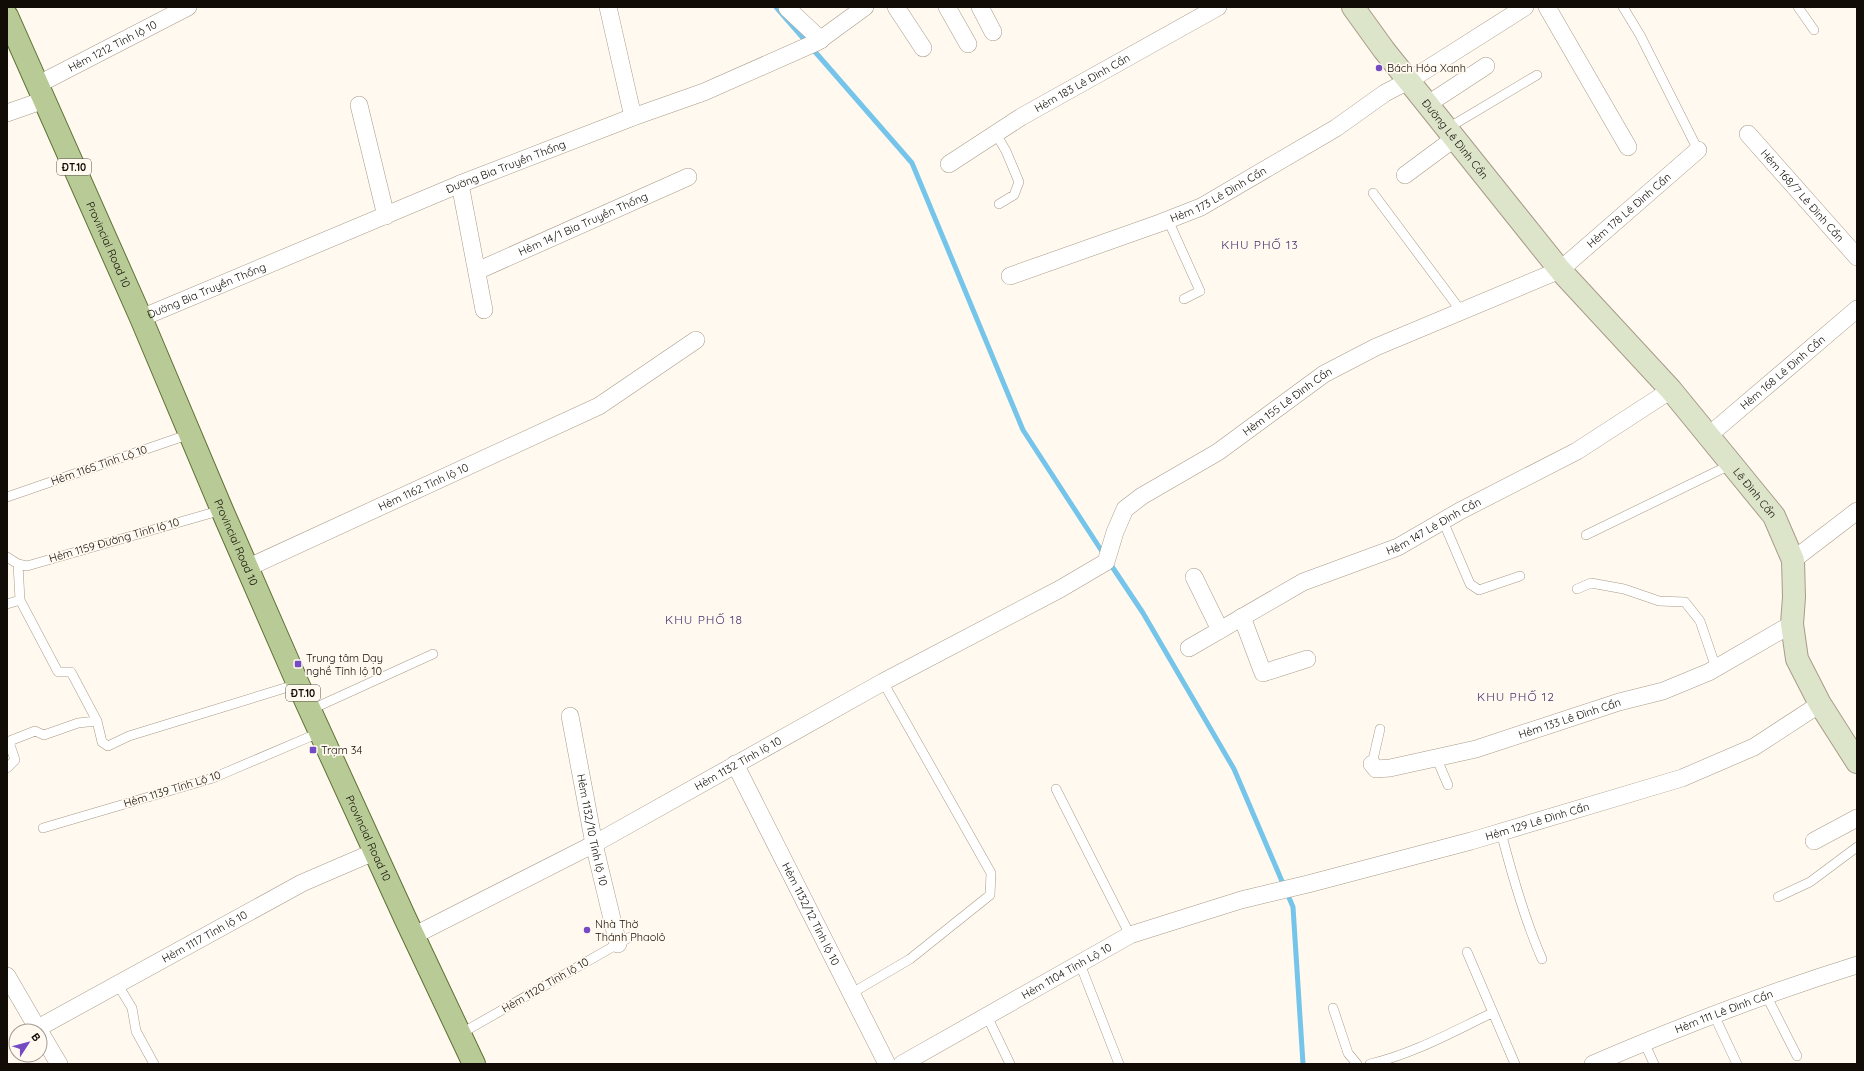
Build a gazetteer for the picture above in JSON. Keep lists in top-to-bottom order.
{
  "streets": {
    "main road": ["ĐT.10", "Provincial Road 10"],
    "street": [
      "Hẻm 1212 Tỉnh lộ 10",
      "Hẻm 183 Lê Đình Cẩn",
      "Đường Lê Đình Cẩn",
      "Đường Bia Truyền Thống",
      "Hẻm 173 Lê Đình Cẩn",
      "Hẻm 168/7 Lê Đình Cẩn",
      "Hẻm 178 Lê Đình Cẩn",
      "Hẻm 14/1 Bia Truyền Thống",
      "Hẻm 168 Lê Đình Cẩn",
      "Hẻm 155 Lê Đình Cẩn",
      "Hẻm 1162 Tỉnh lộ 10",
      "Lê Đình Cẩn",
      "Hẻm 147 Lê Đình Cẩn",
      "Hẻm 133 Lê Đình Cẩn",
      "Hẻm 1132 Tỉnh lộ 10",
      "Hẻm 129 Lê Đình Cẩn",
      "Hẻm 1132/10 Tỉnh lộ 10",
      "Hẻm 1132/12 Tỉnh lộ 10",
      "Hẻm 1117 Tỉnh lộ 10",
      "Hẻm 1104 Tỉnh Lộ 10",
      "Hẻm 111 Lê Đình Cẩn"
    ],
    "lane": [
      "Hẻm 1165 Tỉnh Lộ 10",
      "Hẻm 1159 Đường Tỉnh lộ 10",
      "Hẻm 1139 Tỉnh Lộ 10",
      "Hẻm 1120 Tỉnh lộ 10"
    ]
  },
  "crossings": [
    ["Hẻm 1212 Tỉnh lộ 10", "Provincial Road 10"],
    ["Đường Lê Đình Cẩn", "Hẻm 173 Lê Đình Cẩn"],
    ["Đường Lê Đình Cẩn", "Hẻm 178 Lê Đình Cẩn"],
    ["Đường Lê Đình Cẩn", "Hẻm 155 Lê Đình Cẩn"],
    ["Đường Lê Đình Cẩn", "Lê Đình Cẩn"],
    ["Đường Bia Truyền Thống", "Provincial Road 10"],
    ["Hẻm 178 Lê Đình Cẩn", "Hẻm 155 Lê Đình Cẩn"],
    ["Hẻm 178 Lê Đình Cẩn", "Lê Đình Cẩn"],
    ["Provincial Road 10", "Hẻm 1165 Tỉnh Lộ 10"],
    ["Provincial Road 10", "Hẻm 1162 Tỉnh lộ 10"],
    ["Provincial Road 10", "Hẻm 1159 Đường Tỉnh lộ 10"],
    ["Provincial Road 10", "Hẻm 1132 Tỉnh lộ 10"],
    ["Provincial Road 10", "Hẻm 1139 Tỉnh Lộ 10"],
    ["Provincial Road 10", "Hẻm 1117 Tỉnh lộ 10"],
    ["Provincial Road 10", "Hẻm 1120 Tỉnh lộ 10"],
    ["Hẻm 168 Lê Đình Cẩn", "Lê Đình Cẩn"],
    ["Hẻm 155 Lê Đình Cẩn", "Lê Đình Cẩn"],
    ["Hẻm 155 Lê Đình Cẩn", "Hẻm 1132 Tỉnh lộ 10"],
    ["Lê Đình Cẩn", "Hẻm 147 Lê Đình Cẩn"],
    ["Lê Đình Cẩn", "Hẻm 133 Lê Đình Cẩn"],
    ["Lê Đình Cẩn", "Hẻm 129 Lê Đình Cẩn"],
    ["Hẻm 1132 Tỉnh lộ 10", "Hẻm 1132/10 Tỉnh lộ 10"],
    ["Hẻm 1132 Tỉnh lộ 10", "Hẻm 1132/12 Tỉnh lộ 10"],
    ["Hẻm 129 Lê Đình Cẩn", "Hẻm 1104 Tỉnh Lộ 10"],
    ["Hẻm 1132/10 Tỉnh lộ 10", "Hẻm 1120 Tỉnh lộ 10"]
  ],
  "districts": ["KHU PHỐ 13", "KHU PHỐ 18", "KHU PHỐ 12"],
  "places": {
    "other": ["Bách Hóa Xanh", "Nhà Thờ Thánh Phaolô"],
    "transit": ["Trung tâm Dạy nghề Tỉnh lộ 10", "Trạm 34"]
  },
  "north": "top right"
}
